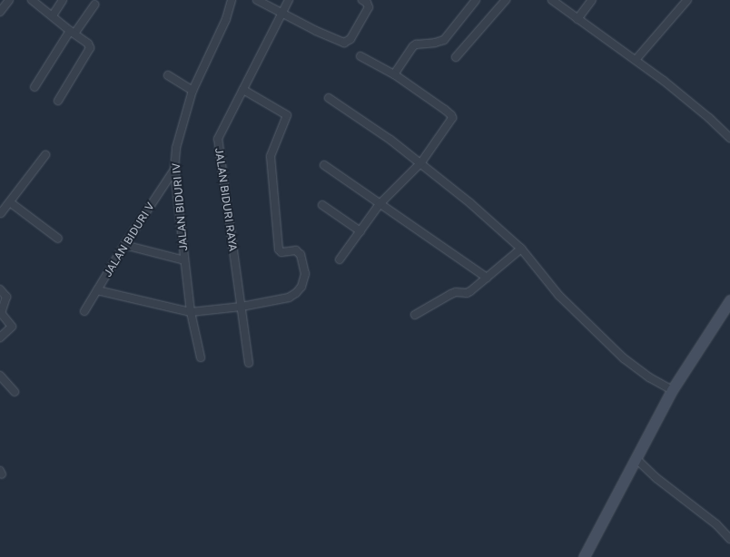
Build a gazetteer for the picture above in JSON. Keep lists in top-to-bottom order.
{
  "streets": {
    "street": ["JALAN BIDURI RAYA", "JALAN BIDURI IV", "JALAN BIDURI V"]
  },
  "crossings": [
    ["JALAN BIDURI IV", "JALAN BIDURI V"]
  ]
}
